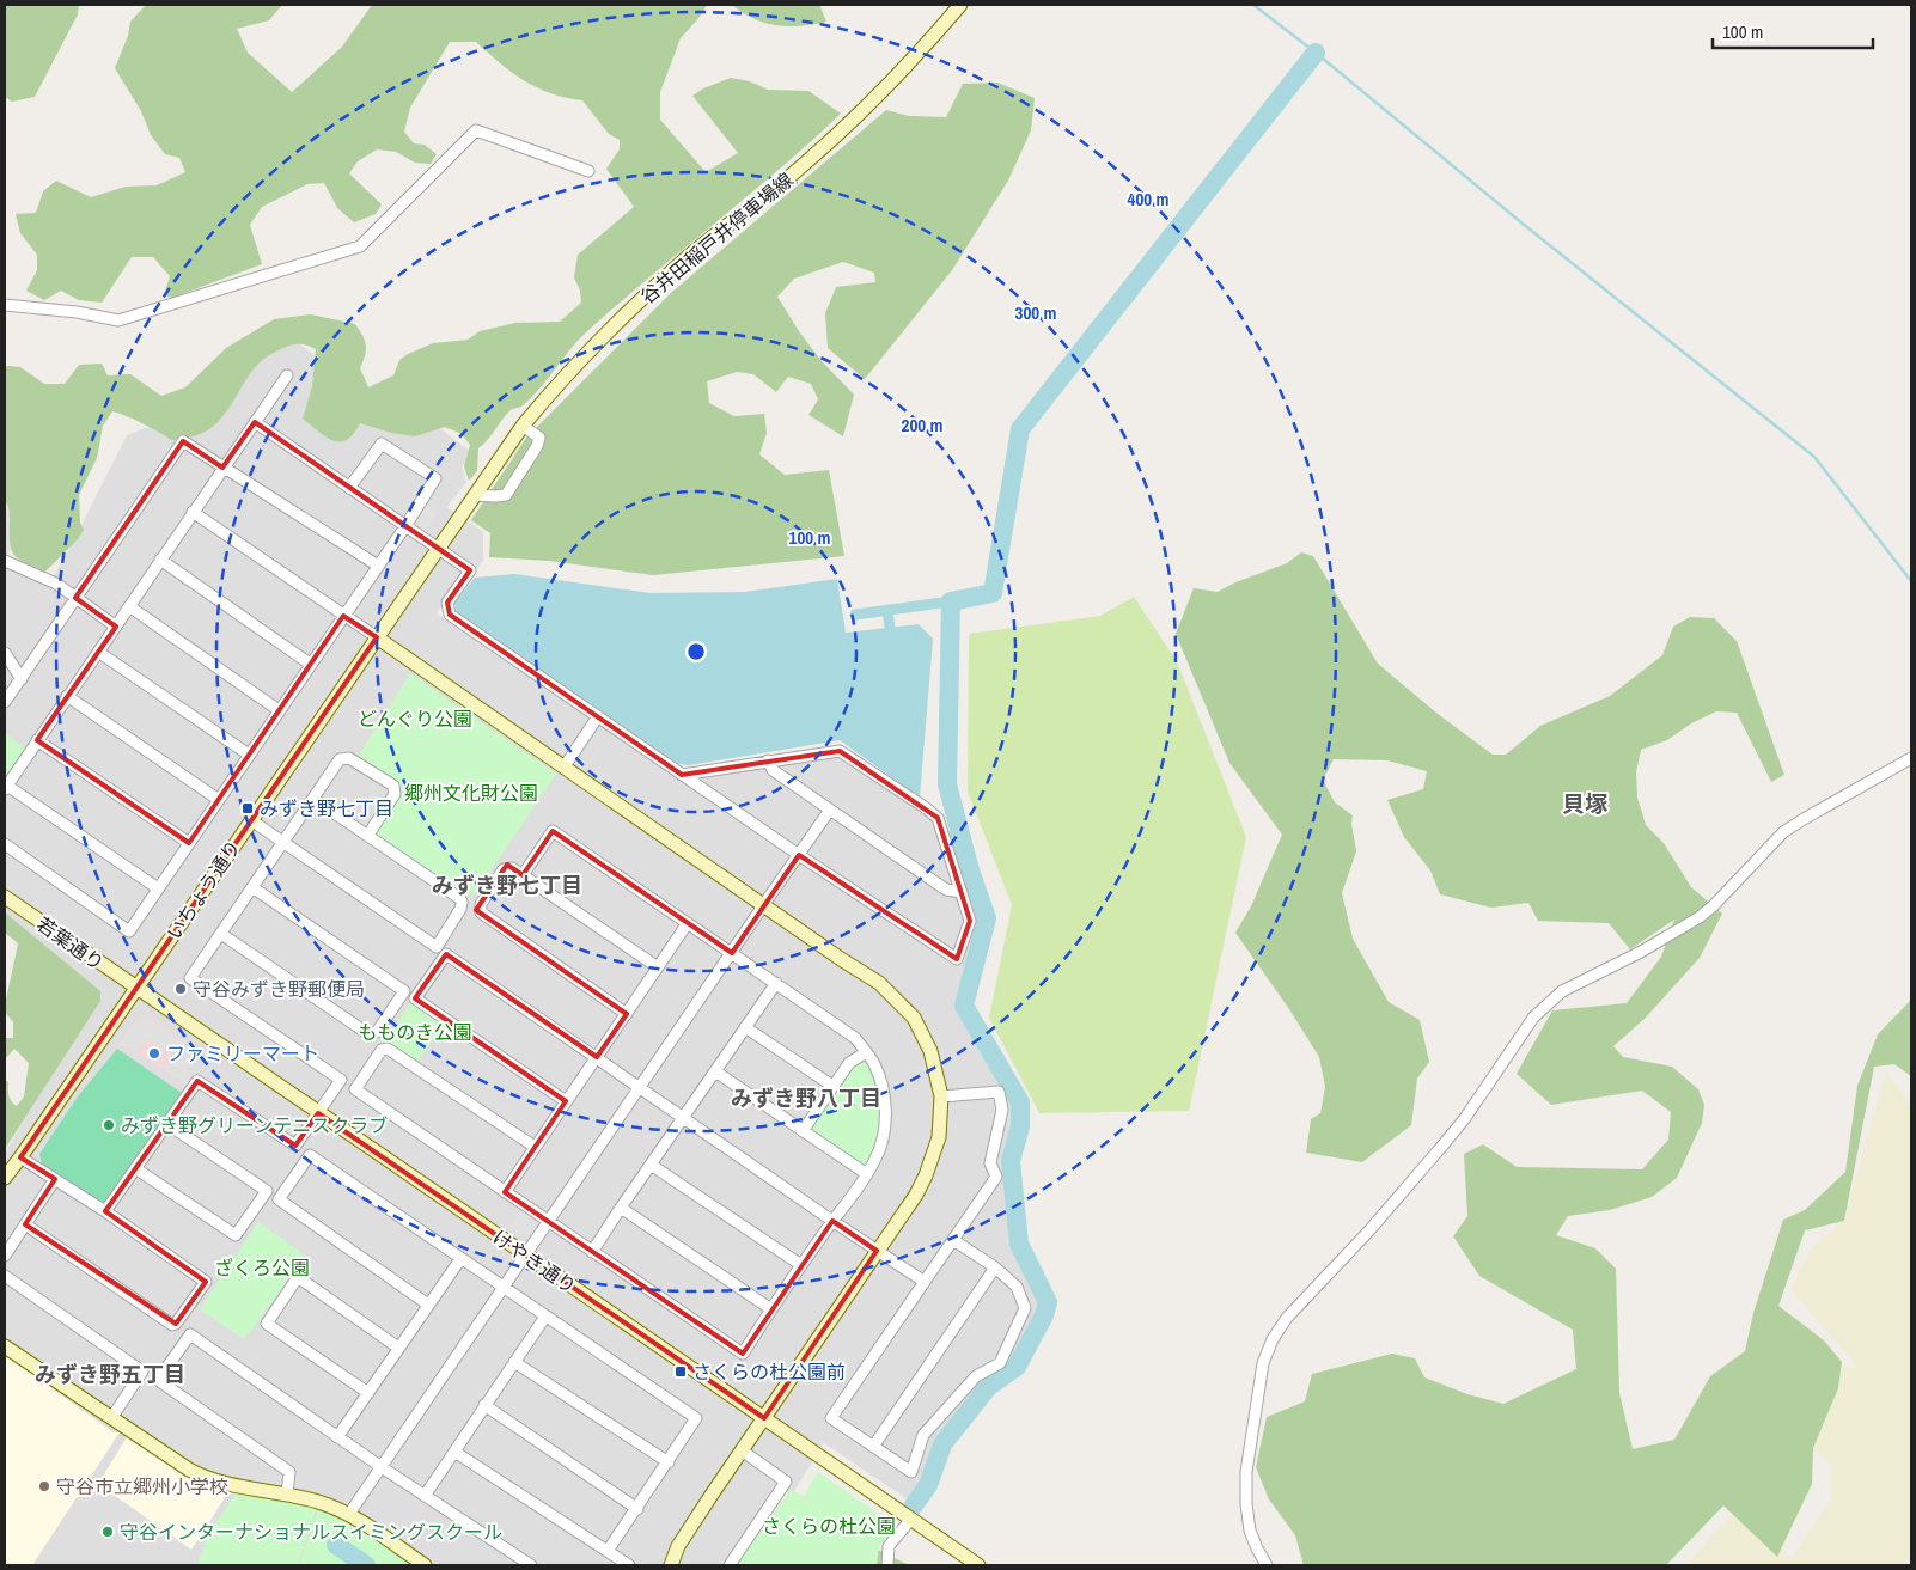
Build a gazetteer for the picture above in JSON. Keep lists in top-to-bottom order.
{
  "streets": {
    "main road": [
      "谷井田稲戸井停車場線",
      "いちょう通り",
      "若葉通り",
      "けやき通り"
    ]
  },
  "crossings": [
    ["谷井田稲戸井停車場線", "いちょう通り"],
    ["いちょう通り", "若葉通り"],
    ["いちょう通り", "けやき通り"],
    ["若葉通り", "けやき通り"]
  ],
  "districts": [
    "貝塚",
    "みずき野七丁目",
    "みずき野八丁目",
    "みずき野五丁目"
  ],
  "parks": [
    "どんぐり公園",
    "郷州文化財公園",
    "もものき公園",
    "ざくろ公園",
    "さくらの杜公園"
  ],
  "places": {
    "transit": ["みずき野七丁目", "さくらの杜公園前"],
    "other": [
      "守谷みずき野郵便局",
      "ファミリーマート",
      "みずき野グリーンテニスクラブ",
      "守谷市立郷州小学校",
      "守谷インターナショナルスイミングスクール"
    ]
  },
  "scale_bar": "100 m",
  "rings": [
    "400 m",
    "300 m",
    "200 m",
    "100 m"
  ]
}
